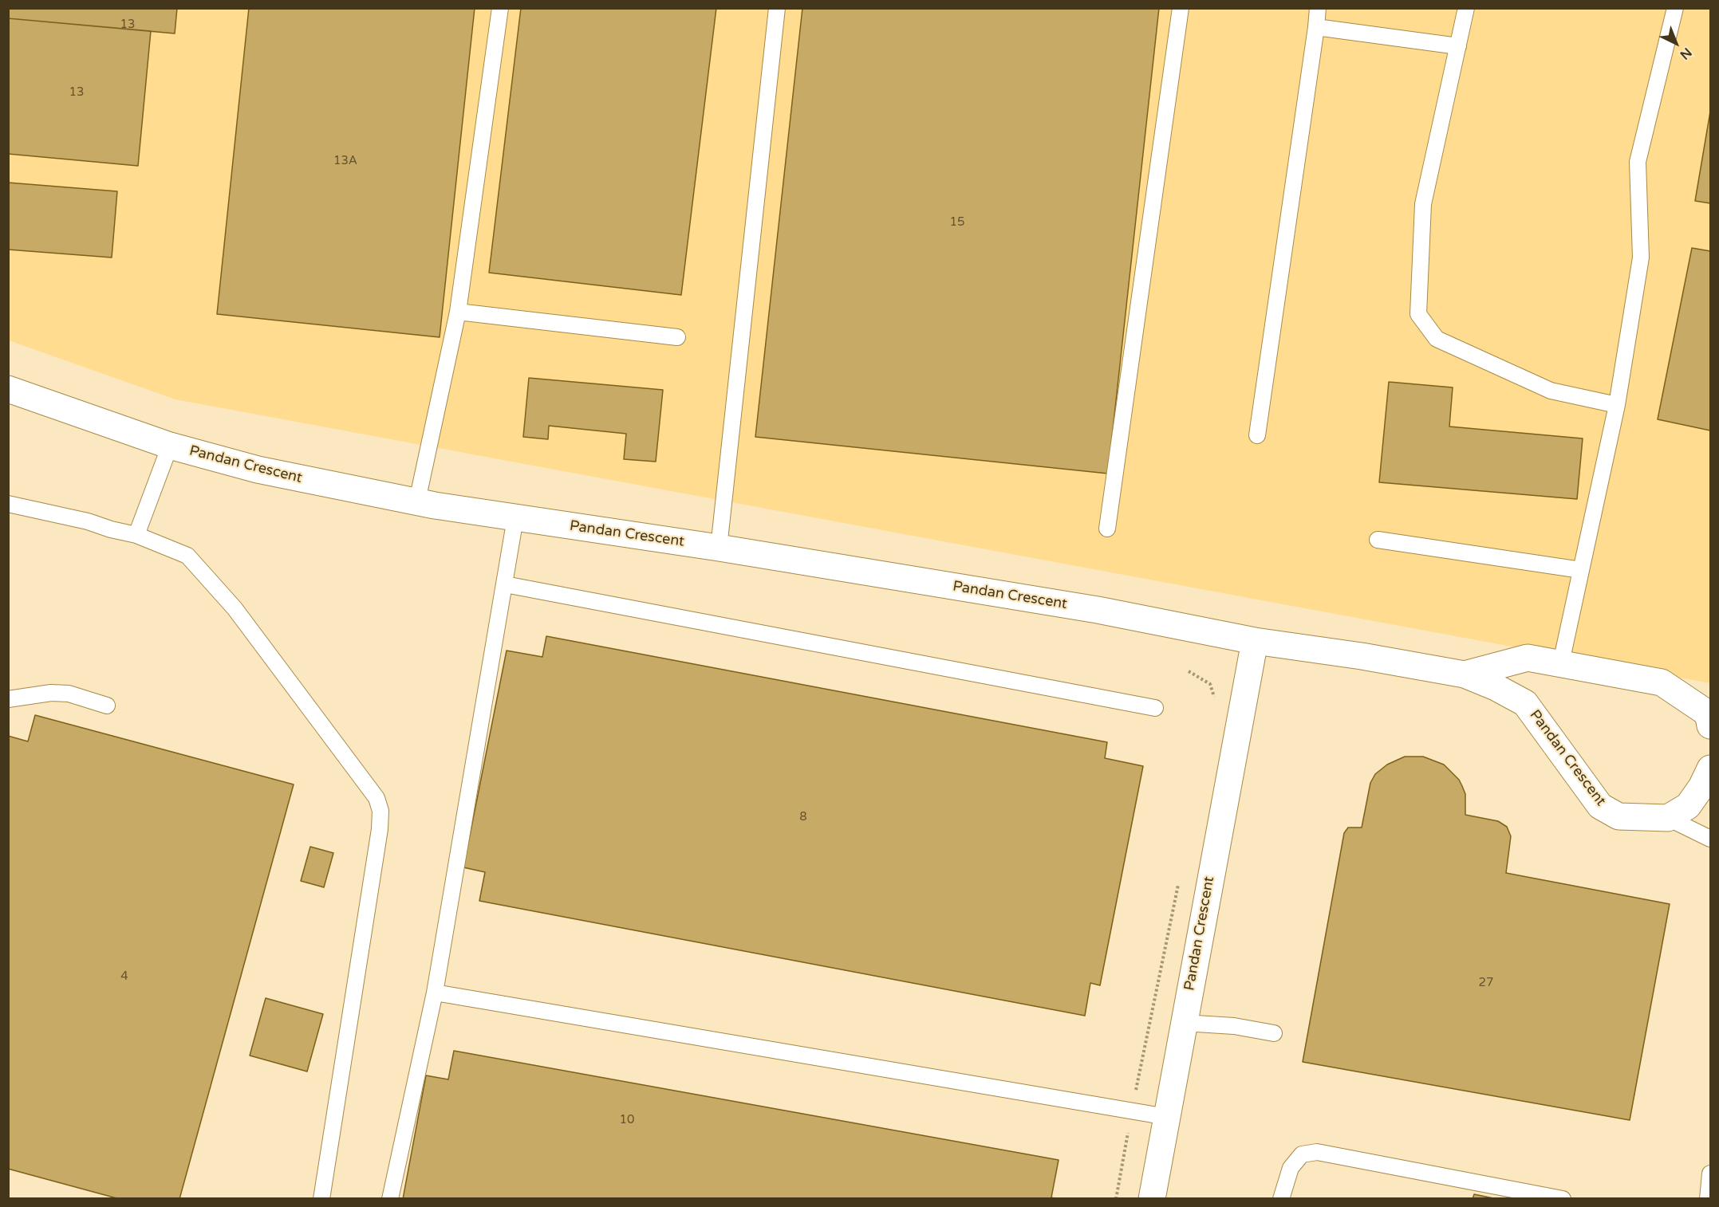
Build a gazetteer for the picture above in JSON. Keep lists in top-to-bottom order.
{
  "streets": {
    "street": ["Pandan Crescent"]
  },
  "house_numbers": [
    "13",
    "13",
    "13A",
    "15",
    "8",
    "4",
    "27",
    "10"
  ],
  "north": "bottom right"
}
